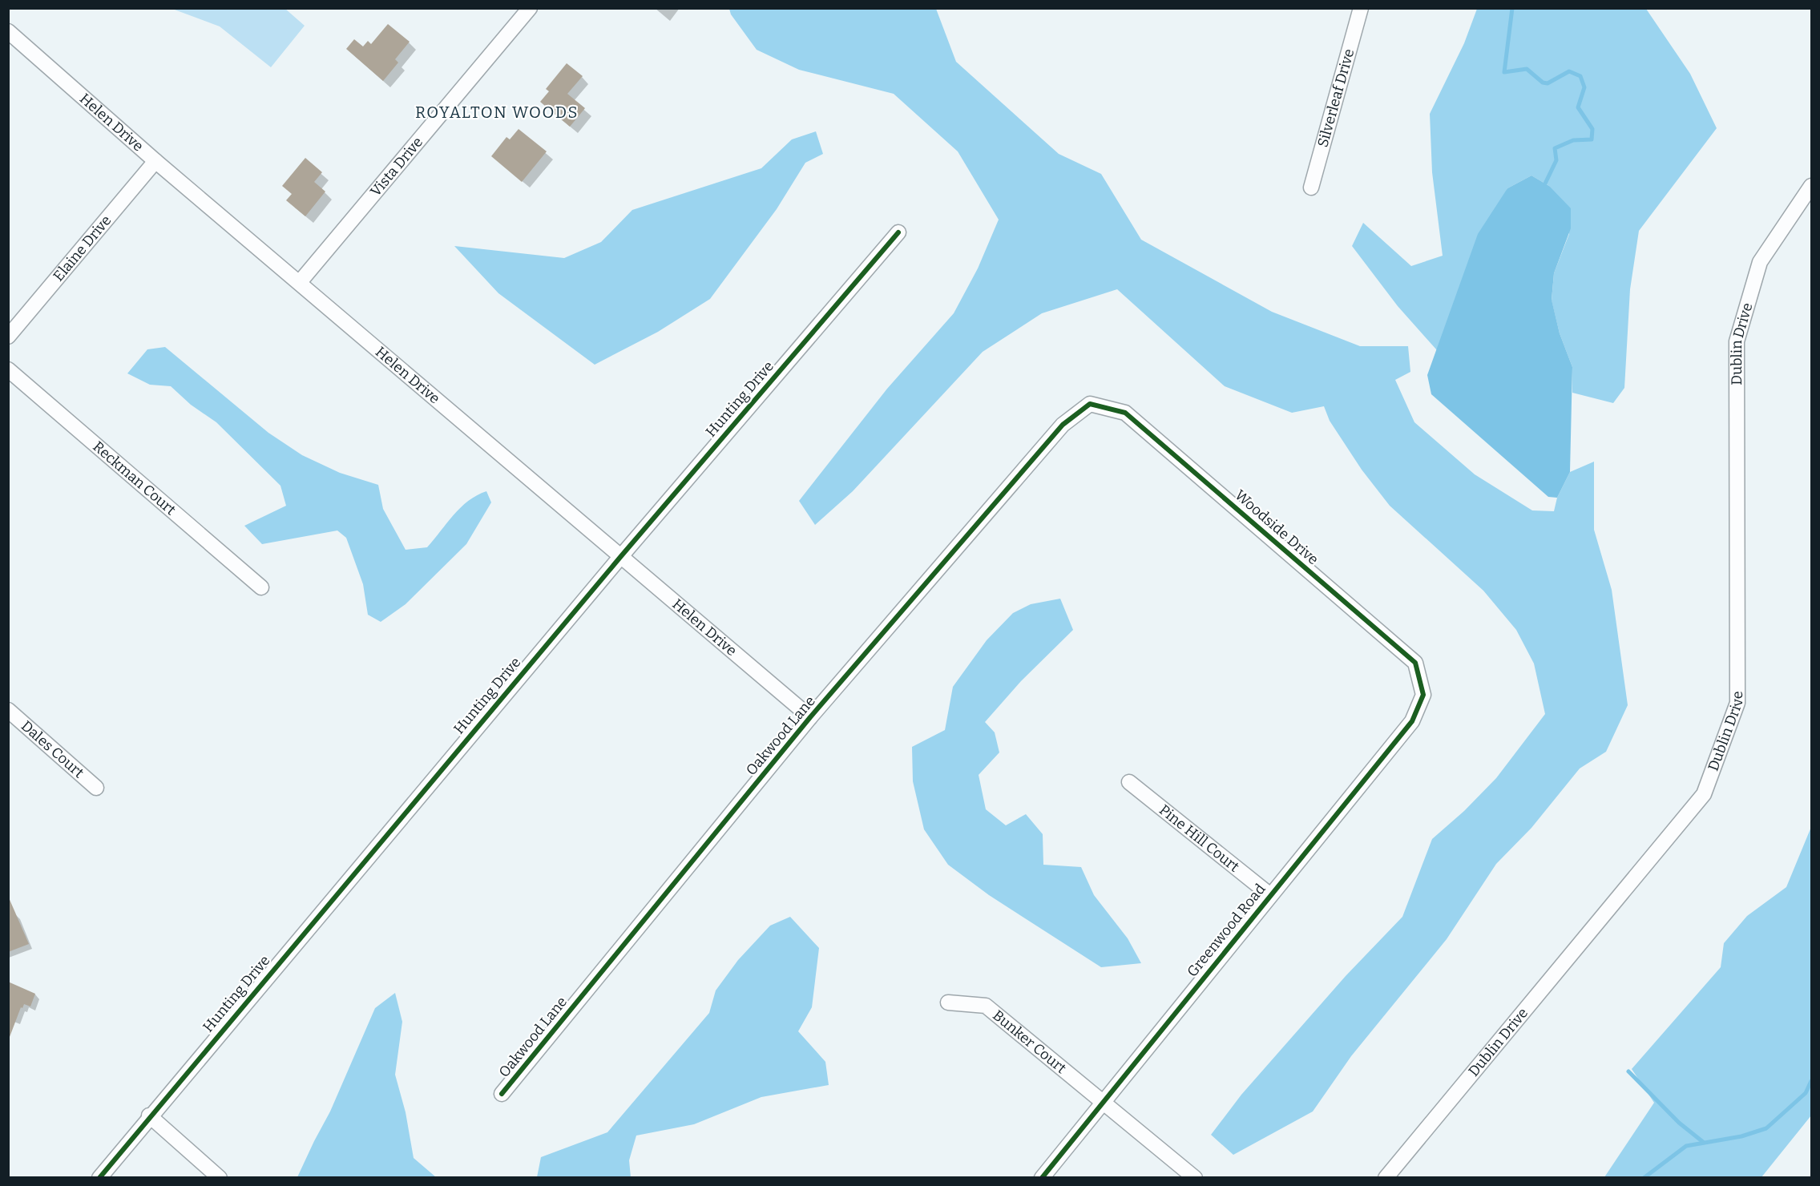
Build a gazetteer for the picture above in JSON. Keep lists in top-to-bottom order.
{
  "streets": {
    "street": [
      "Silverleaf Drive",
      "Helen Drive",
      "Vista Drive",
      "Elaine Drive",
      "Dublin Drive",
      "Hunting Drive",
      "Reckman Court",
      "Woodside Drive",
      "Oakwood Lane",
      "Dales Court",
      "Pine Hill Court",
      "Greenwood Road",
      "Bunker Court"
    ]
  },
  "crossings": [
    ["Helen Drive", "Vista Drive"],
    ["Helen Drive", "Elaine Drive"],
    ["Helen Drive", "Hunting Drive"],
    ["Helen Drive", "Oakwood Lane"],
    ["Woodside Drive", "Oakwood Lane"],
    ["Woodside Drive", "Greenwood Road"],
    ["Pine Hill Court", "Greenwood Road"],
    ["Greenwood Road", "Bunker Court"]
  ],
  "districts": ["ROYALTON WOODS"]
}
